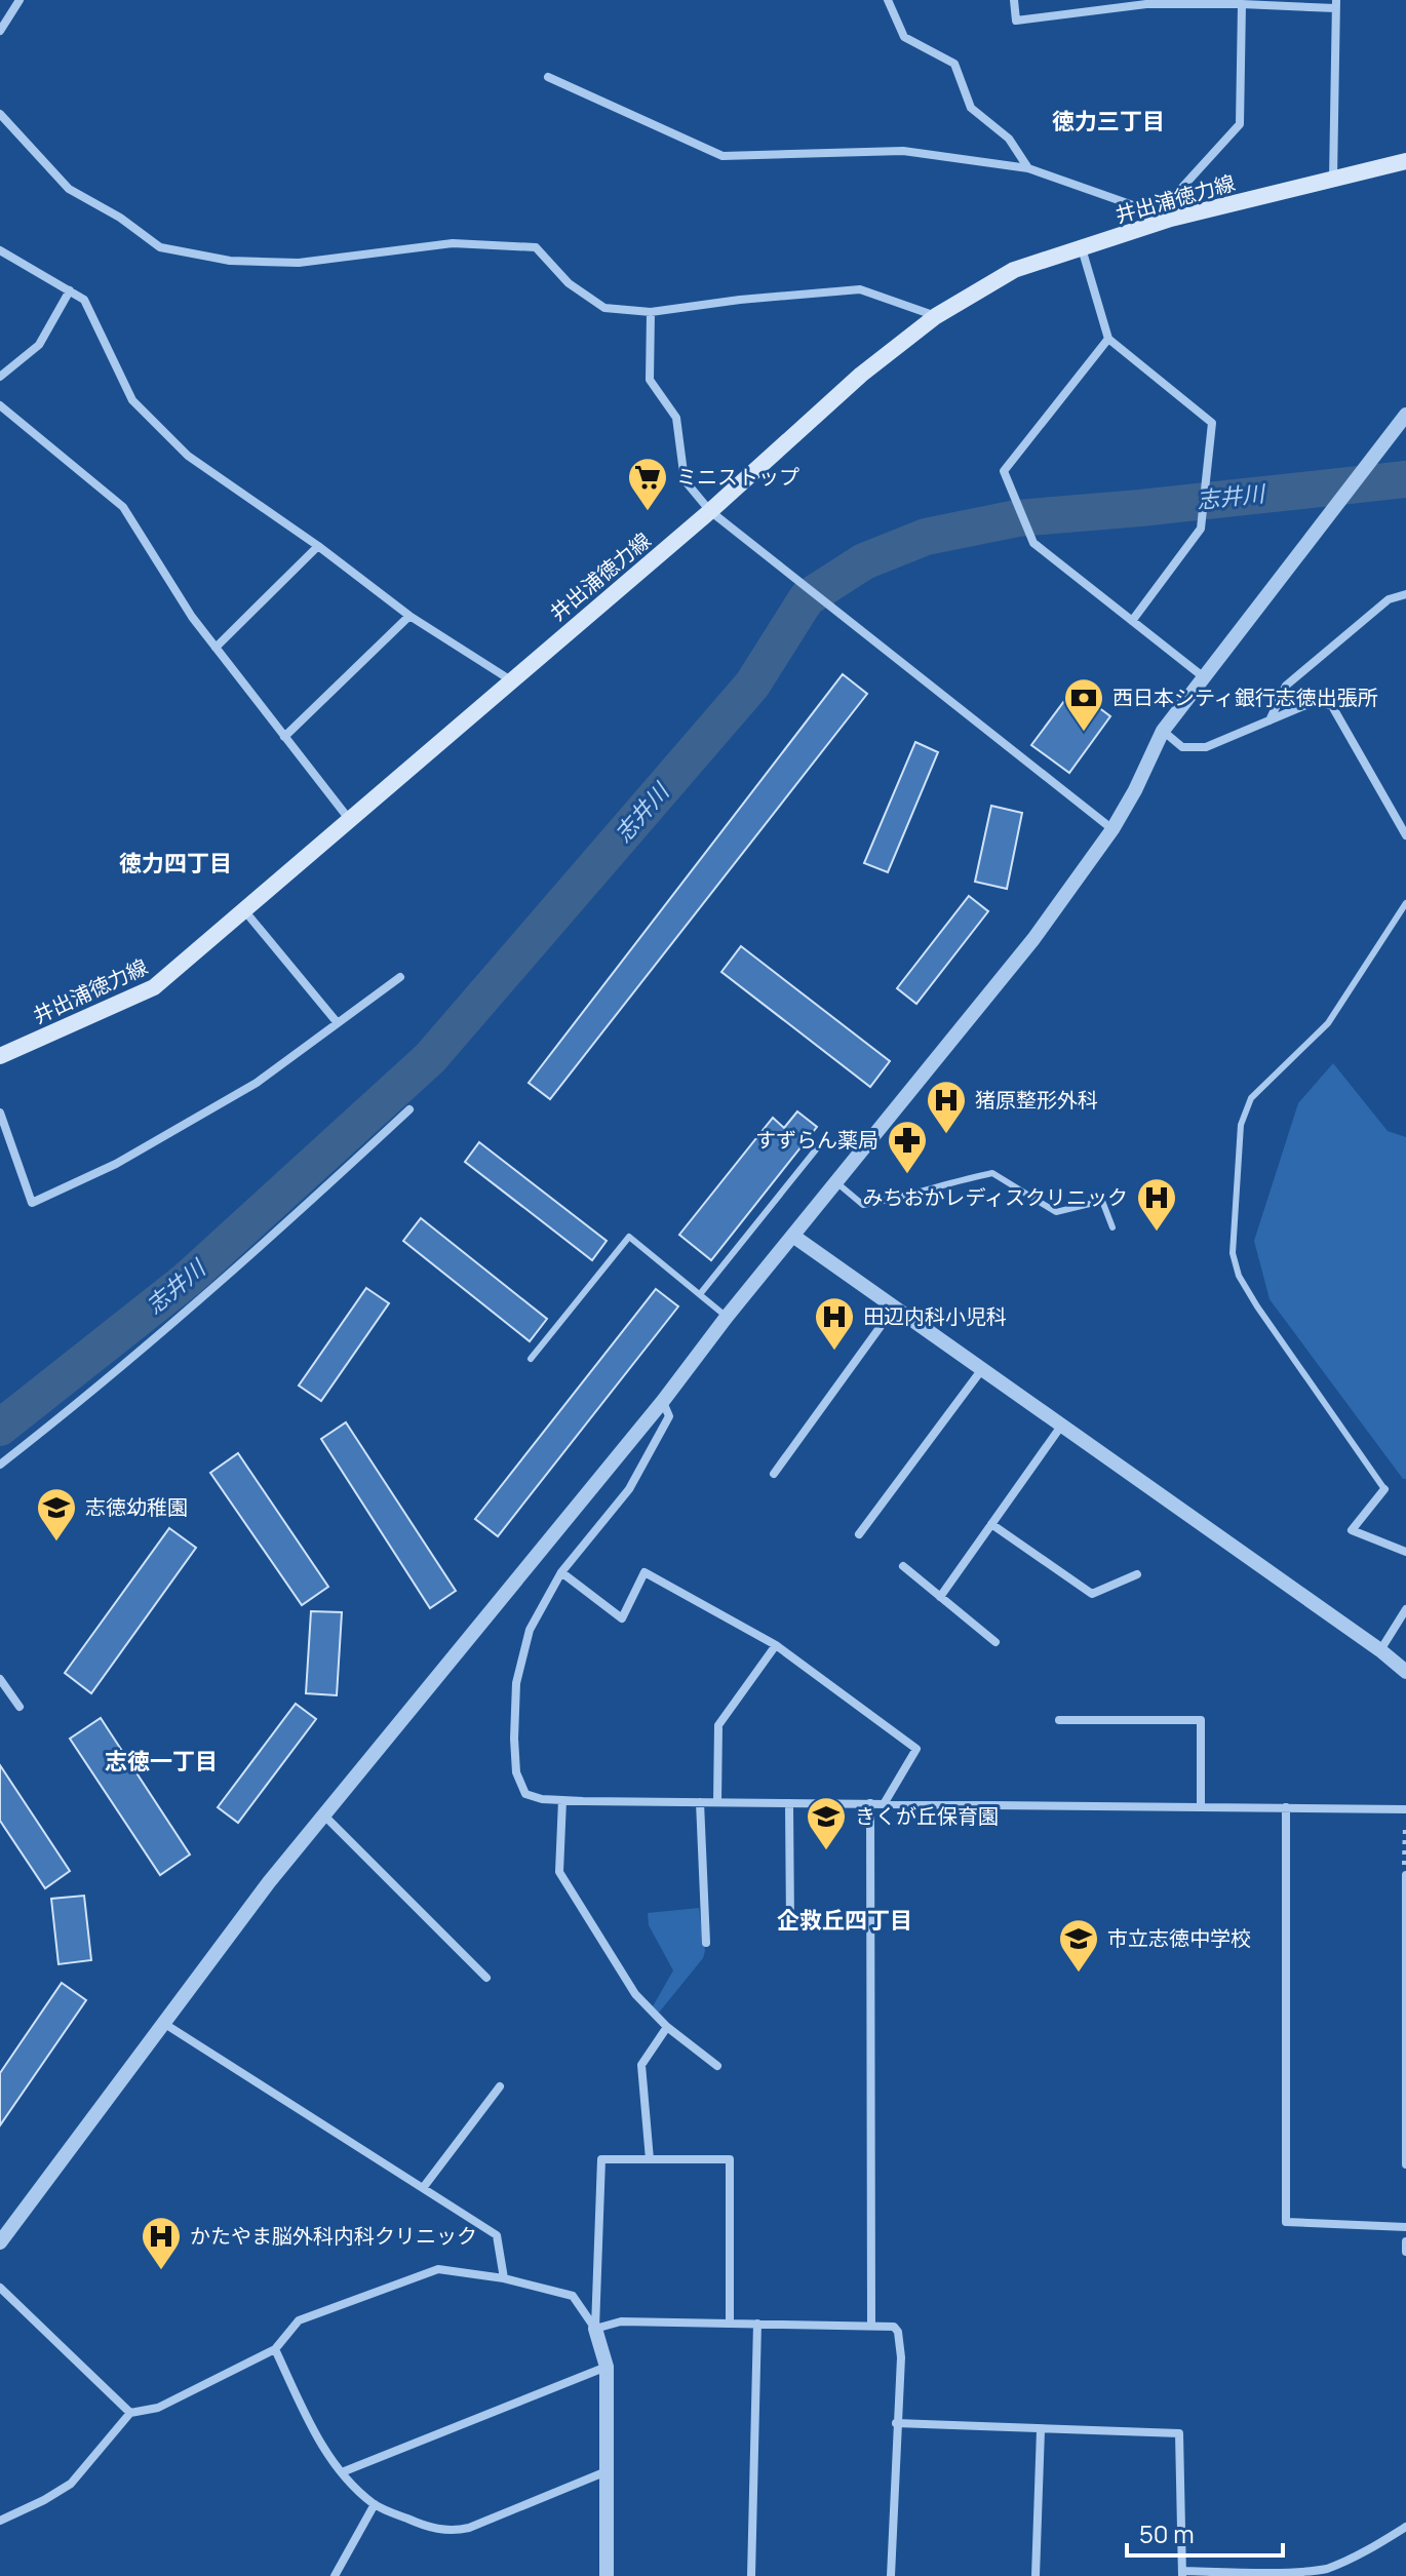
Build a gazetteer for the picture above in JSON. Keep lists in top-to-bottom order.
{
  "streets": {
    "main road": ["井出浦徳力線"]
  },
  "districts": [
    "徳力三丁目",
    "徳力四丁目",
    "志徳一丁目",
    "企救丘四丁目"
  ],
  "water": ["志井川"],
  "places": {
    "supermarket": ["ミニストップ"],
    "bank": ["西日本シティ銀行志徳出張所"],
    "hospital": [
      "猪原整形外科",
      "みちおかレディスクリニック",
      "田辺内科小児科",
      "かたやま脳外科内科クリニック"
    ],
    "pharmacy": ["すずらん薬局"],
    "school or university": ["志徳幼稚園", "きくが丘保育園", "市立志徳中学校"]
  },
  "scale_bar": "50 m"
}
